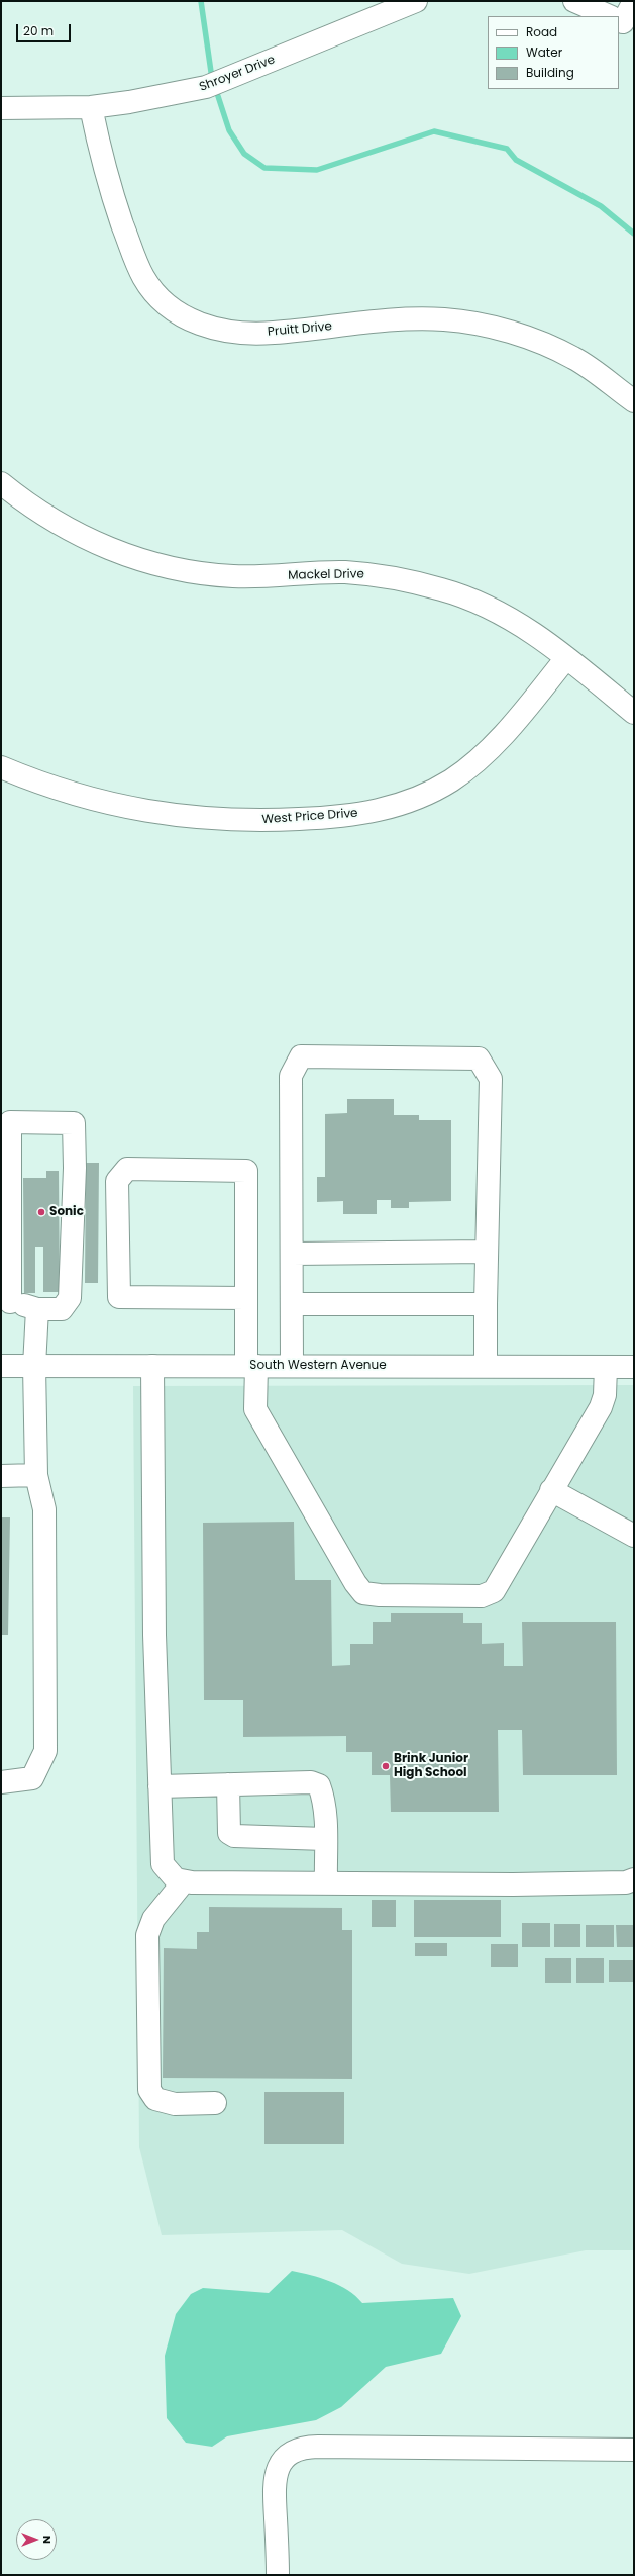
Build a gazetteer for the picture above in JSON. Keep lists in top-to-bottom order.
{
  "streets": {
    "street": [
      "Shroyer Drive",
      "Pruitt Drive",
      "Mackel Drive",
      "West Price Drive",
      "South Western Avenue"
    ]
  },
  "crossings": [
    ["Shroyer Drive", "Pruitt Drive"],
    ["Mackel Drive", "West Price Drive"]
  ],
  "places": ["Sonic", "Brink Junior High School"],
  "legend": ["Road", "Water", "Building"],
  "scale_bar": "20 m",
  "north": "right"
}
